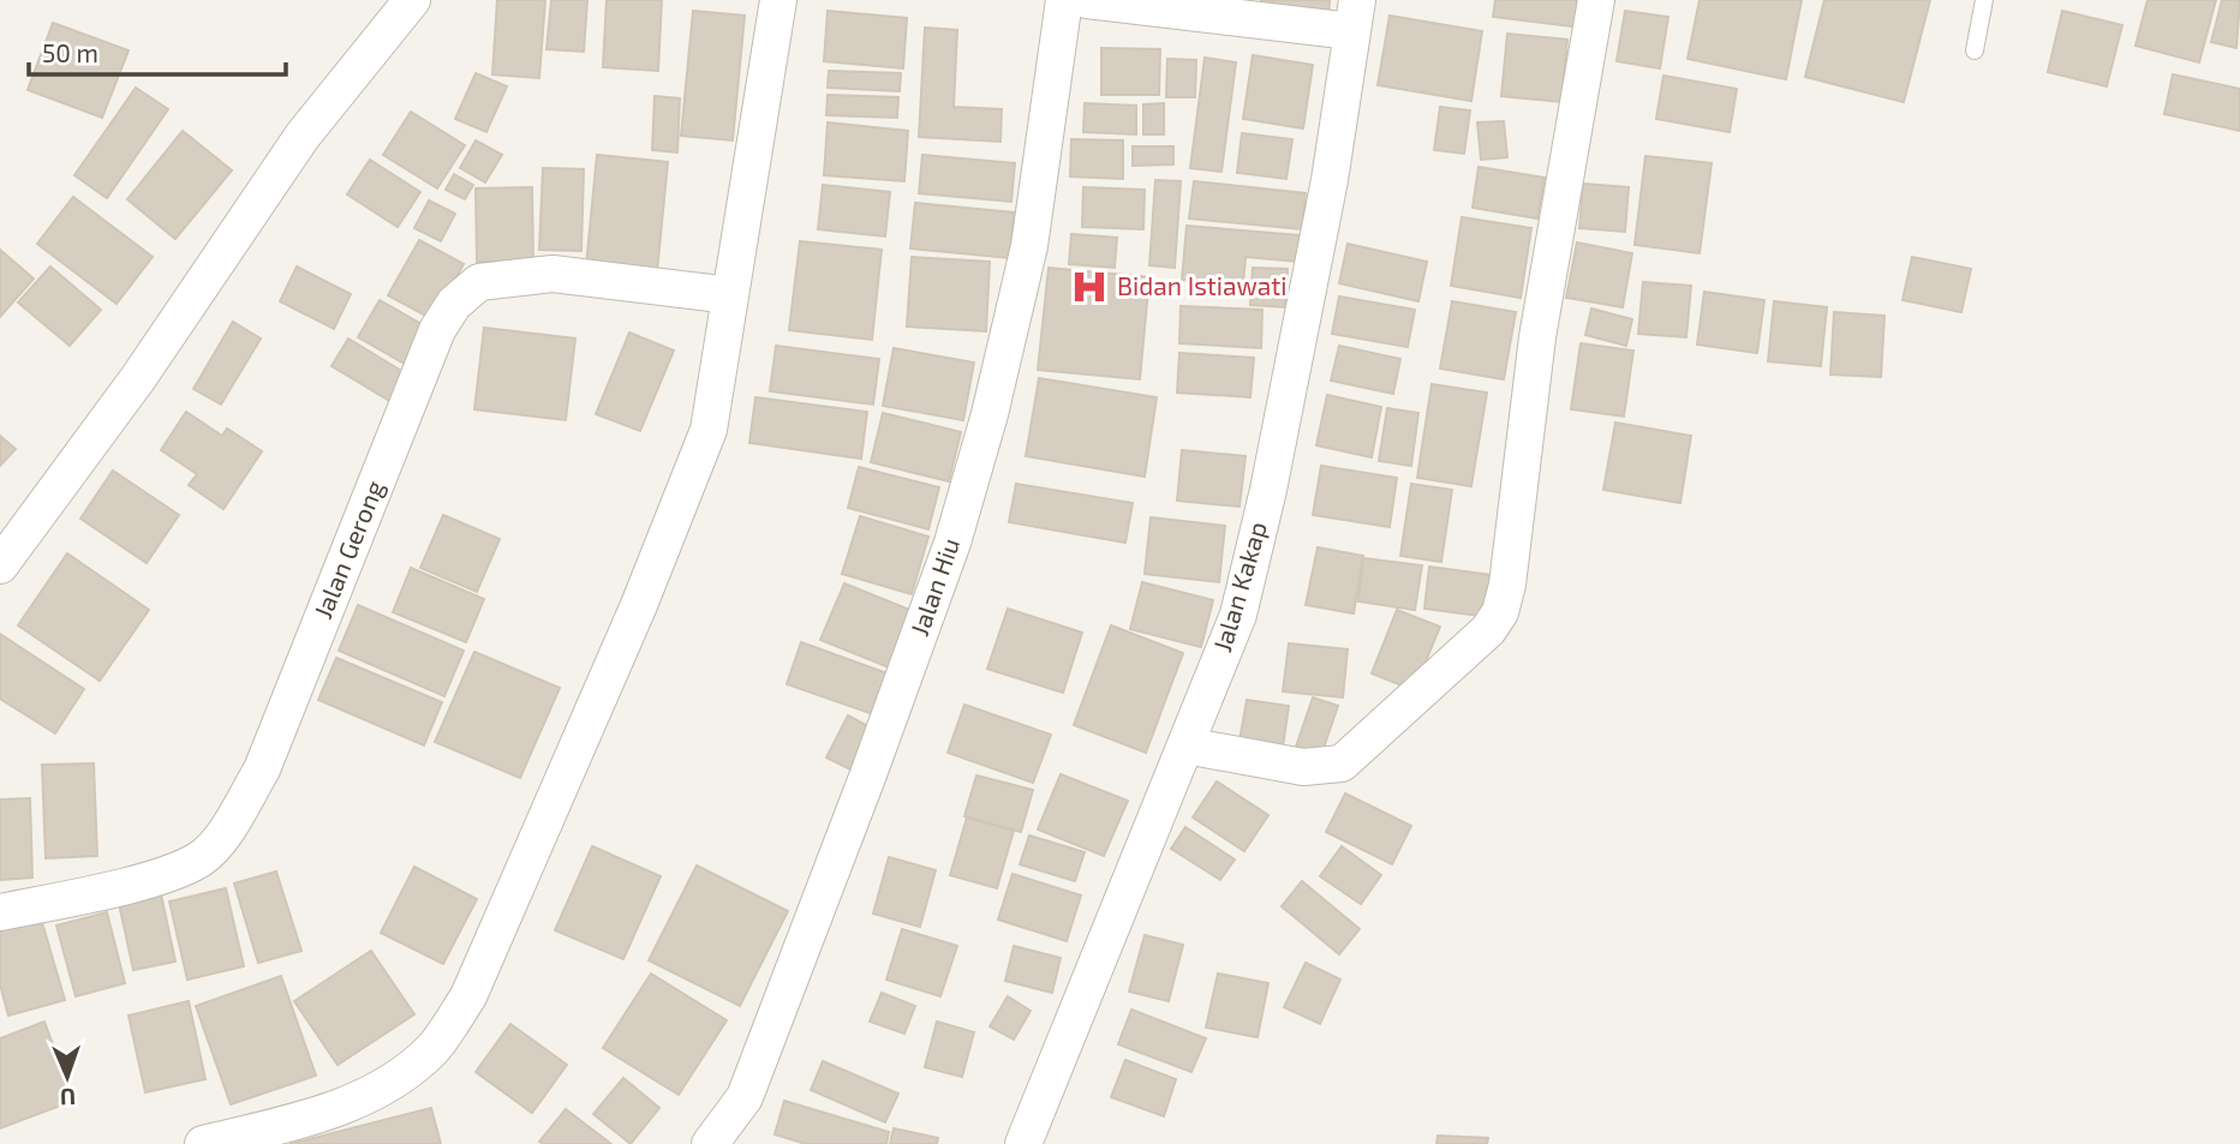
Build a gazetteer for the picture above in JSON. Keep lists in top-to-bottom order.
{
  "streets": {
    "street": ["Jalan Gerong", "Jalan Hiu", "Jalan Kakap"]
  },
  "places": {
    "hospital": ["Bidan Istiawati"]
  },
  "scale_bar": "50 m",
  "north": "bottom"
}
